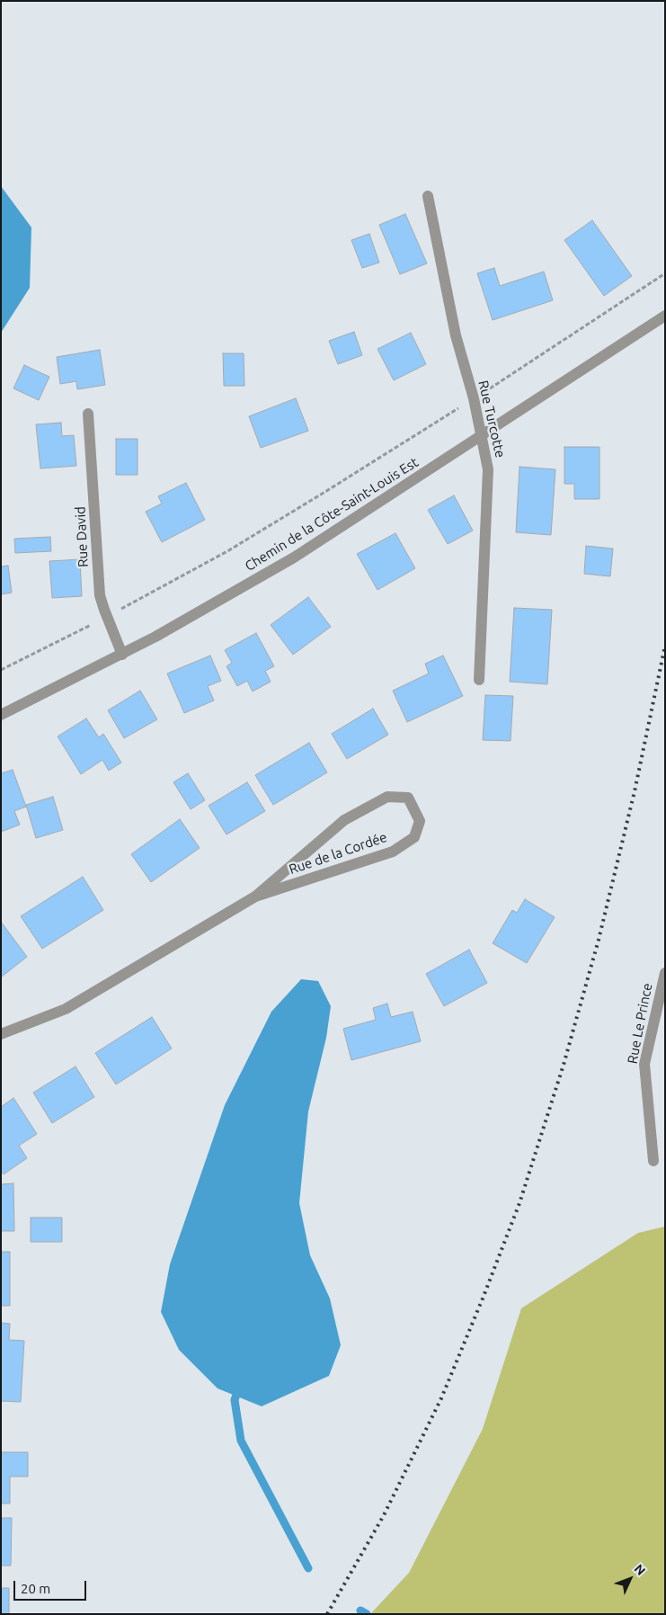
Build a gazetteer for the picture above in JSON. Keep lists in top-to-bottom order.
{
  "streets": {
    "street": [
      "Rue Turcotte",
      "Chemin de la Côte-Saint-Louis Est",
      "Rue David",
      "Rue de la Cordée",
      "Rue Le Prince"
    ]
  },
  "crossings": [
    ["Rue Turcotte", "Chemin de la Côte-Saint-Louis Est"],
    ["Chemin de la Côte-Saint-Louis Est", "Rue David"]
  ],
  "scale_bar": "20 m",
  "north": "top right"
}
